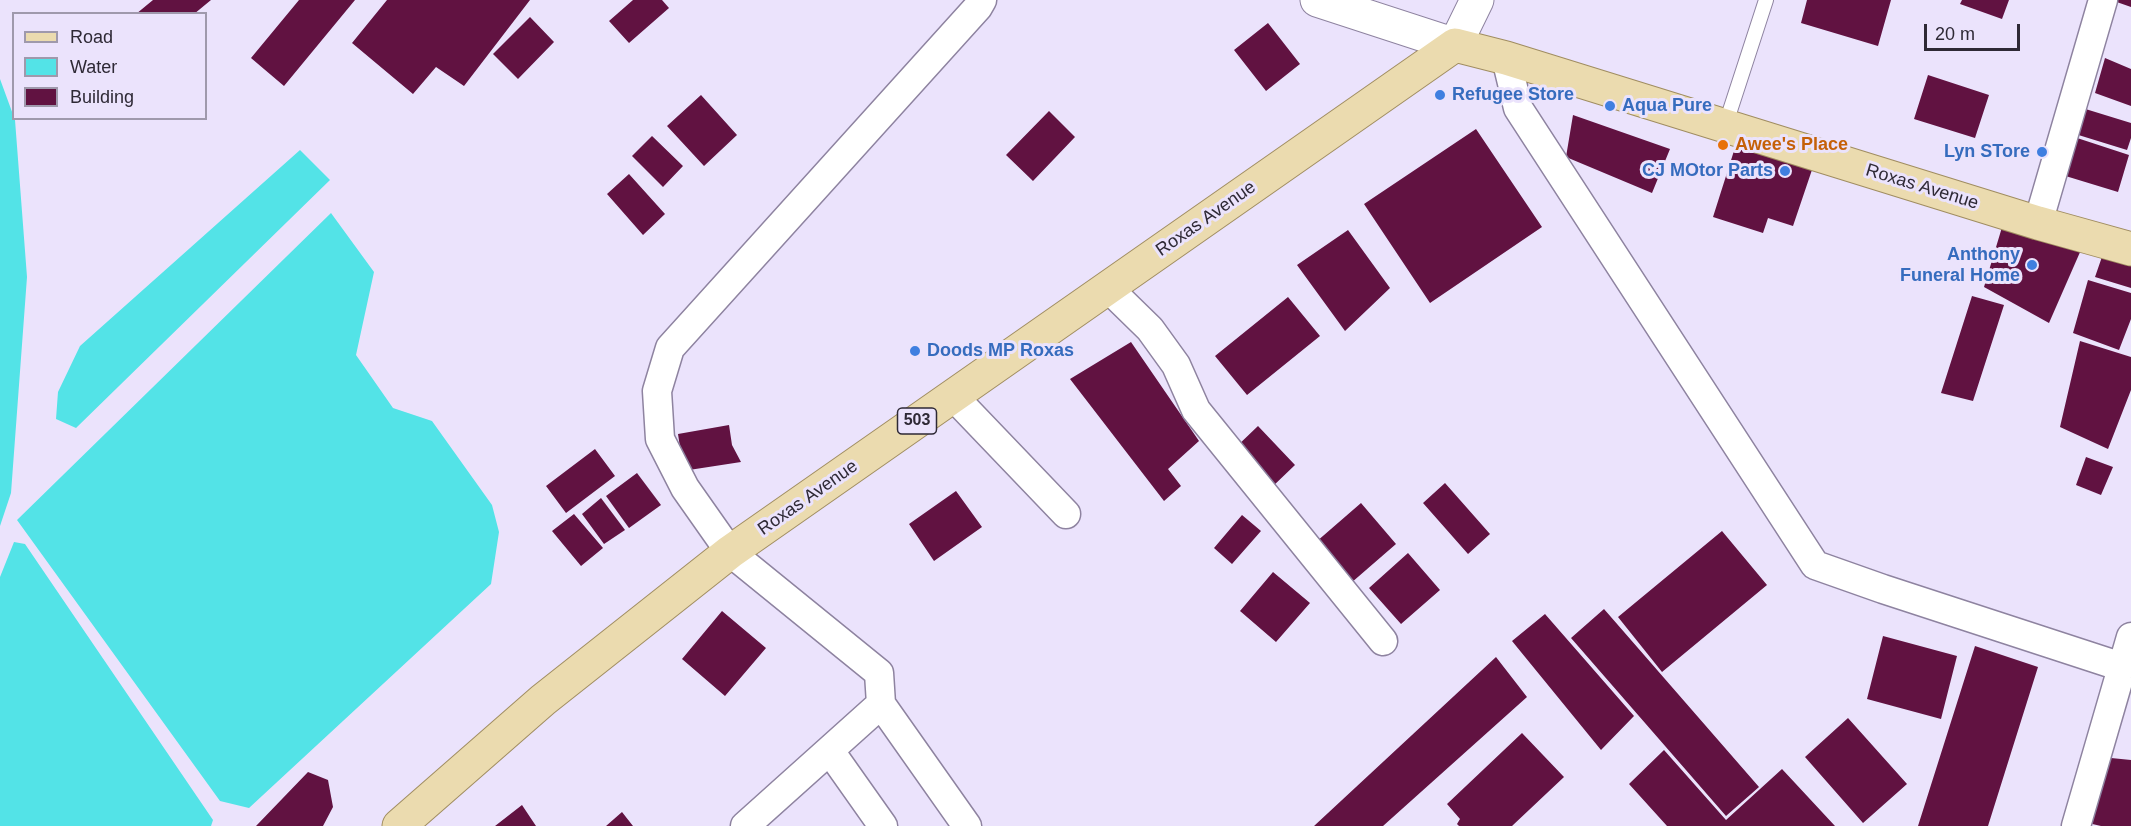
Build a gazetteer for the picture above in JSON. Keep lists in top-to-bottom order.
{
  "streets": {
    "main road": ["Roxas Avenue", "503"]
  },
  "places": [
    "Refugee Store",
    "Aqua Pure",
    "Awee's Place",
    "Lyn STore",
    "CJ MOtor Parts",
    "Anthony Funeral Home",
    "Doods MP Roxas"
  ],
  "legend": ["Road", "Water", "Building"],
  "scale_bar": "20 m"
}
